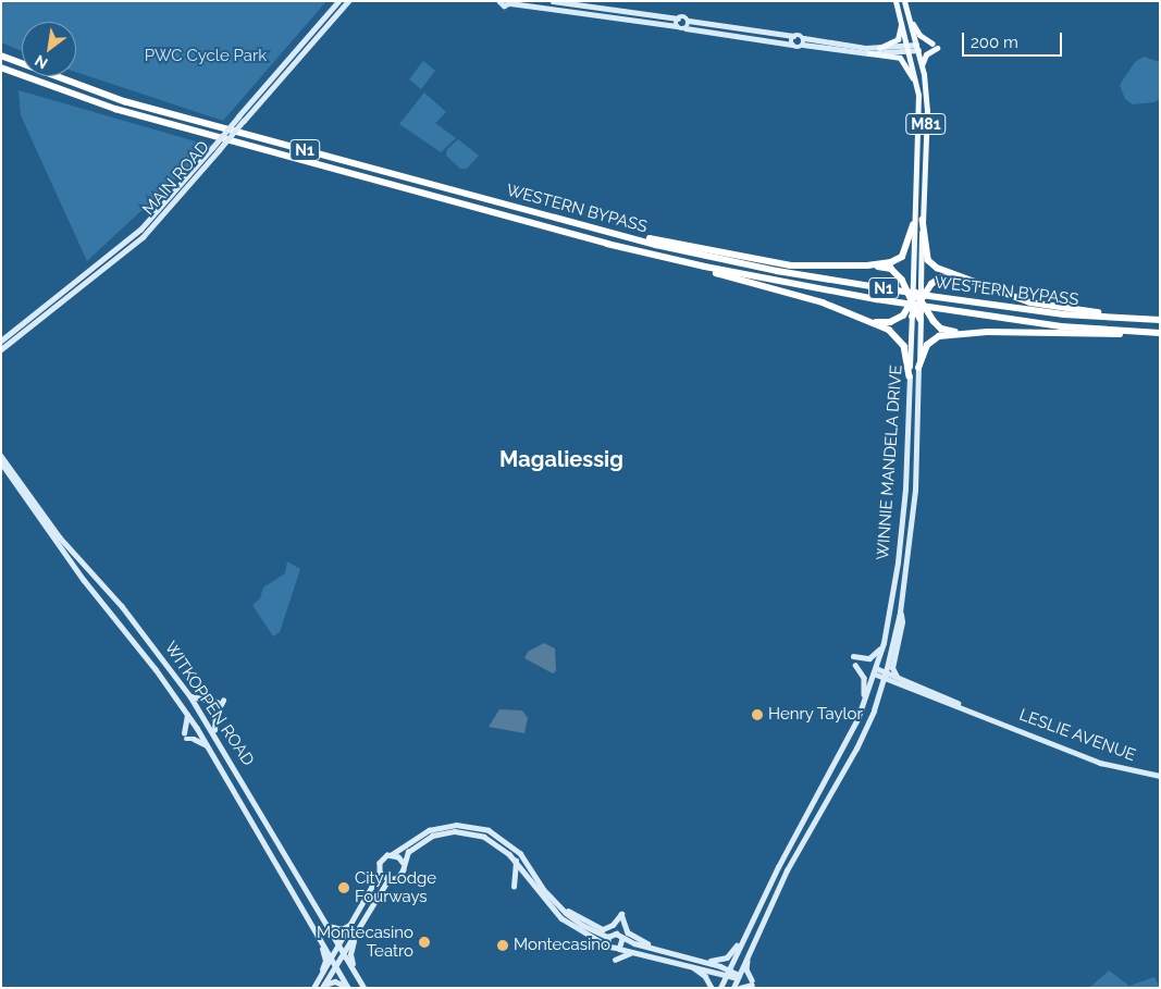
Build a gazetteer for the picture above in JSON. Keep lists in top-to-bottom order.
{
  "streets": {
    "highway": ["N1", "WESTERN BYPASS"],
    "main road": [
      "M81",
      "MAIN ROAD",
      "WINNIE MANDELA DRIVE",
      "WITKOPPEN ROAD",
      "LESLIE AVENUE"
    ]
  },
  "crossings": [
    ["WINNIE MANDELA DRIVE", "LESLIE AVENUE"]
  ],
  "districts": ["Magaliessig"],
  "parks": ["PWC Cycle Park"],
  "places": [
    "Henry Taylor",
    "City Lodge Fourways",
    "Montecasino Teatro",
    "Montecasino"
  ],
  "scale_bar": "200 m",
  "north": "bottom left"
}
